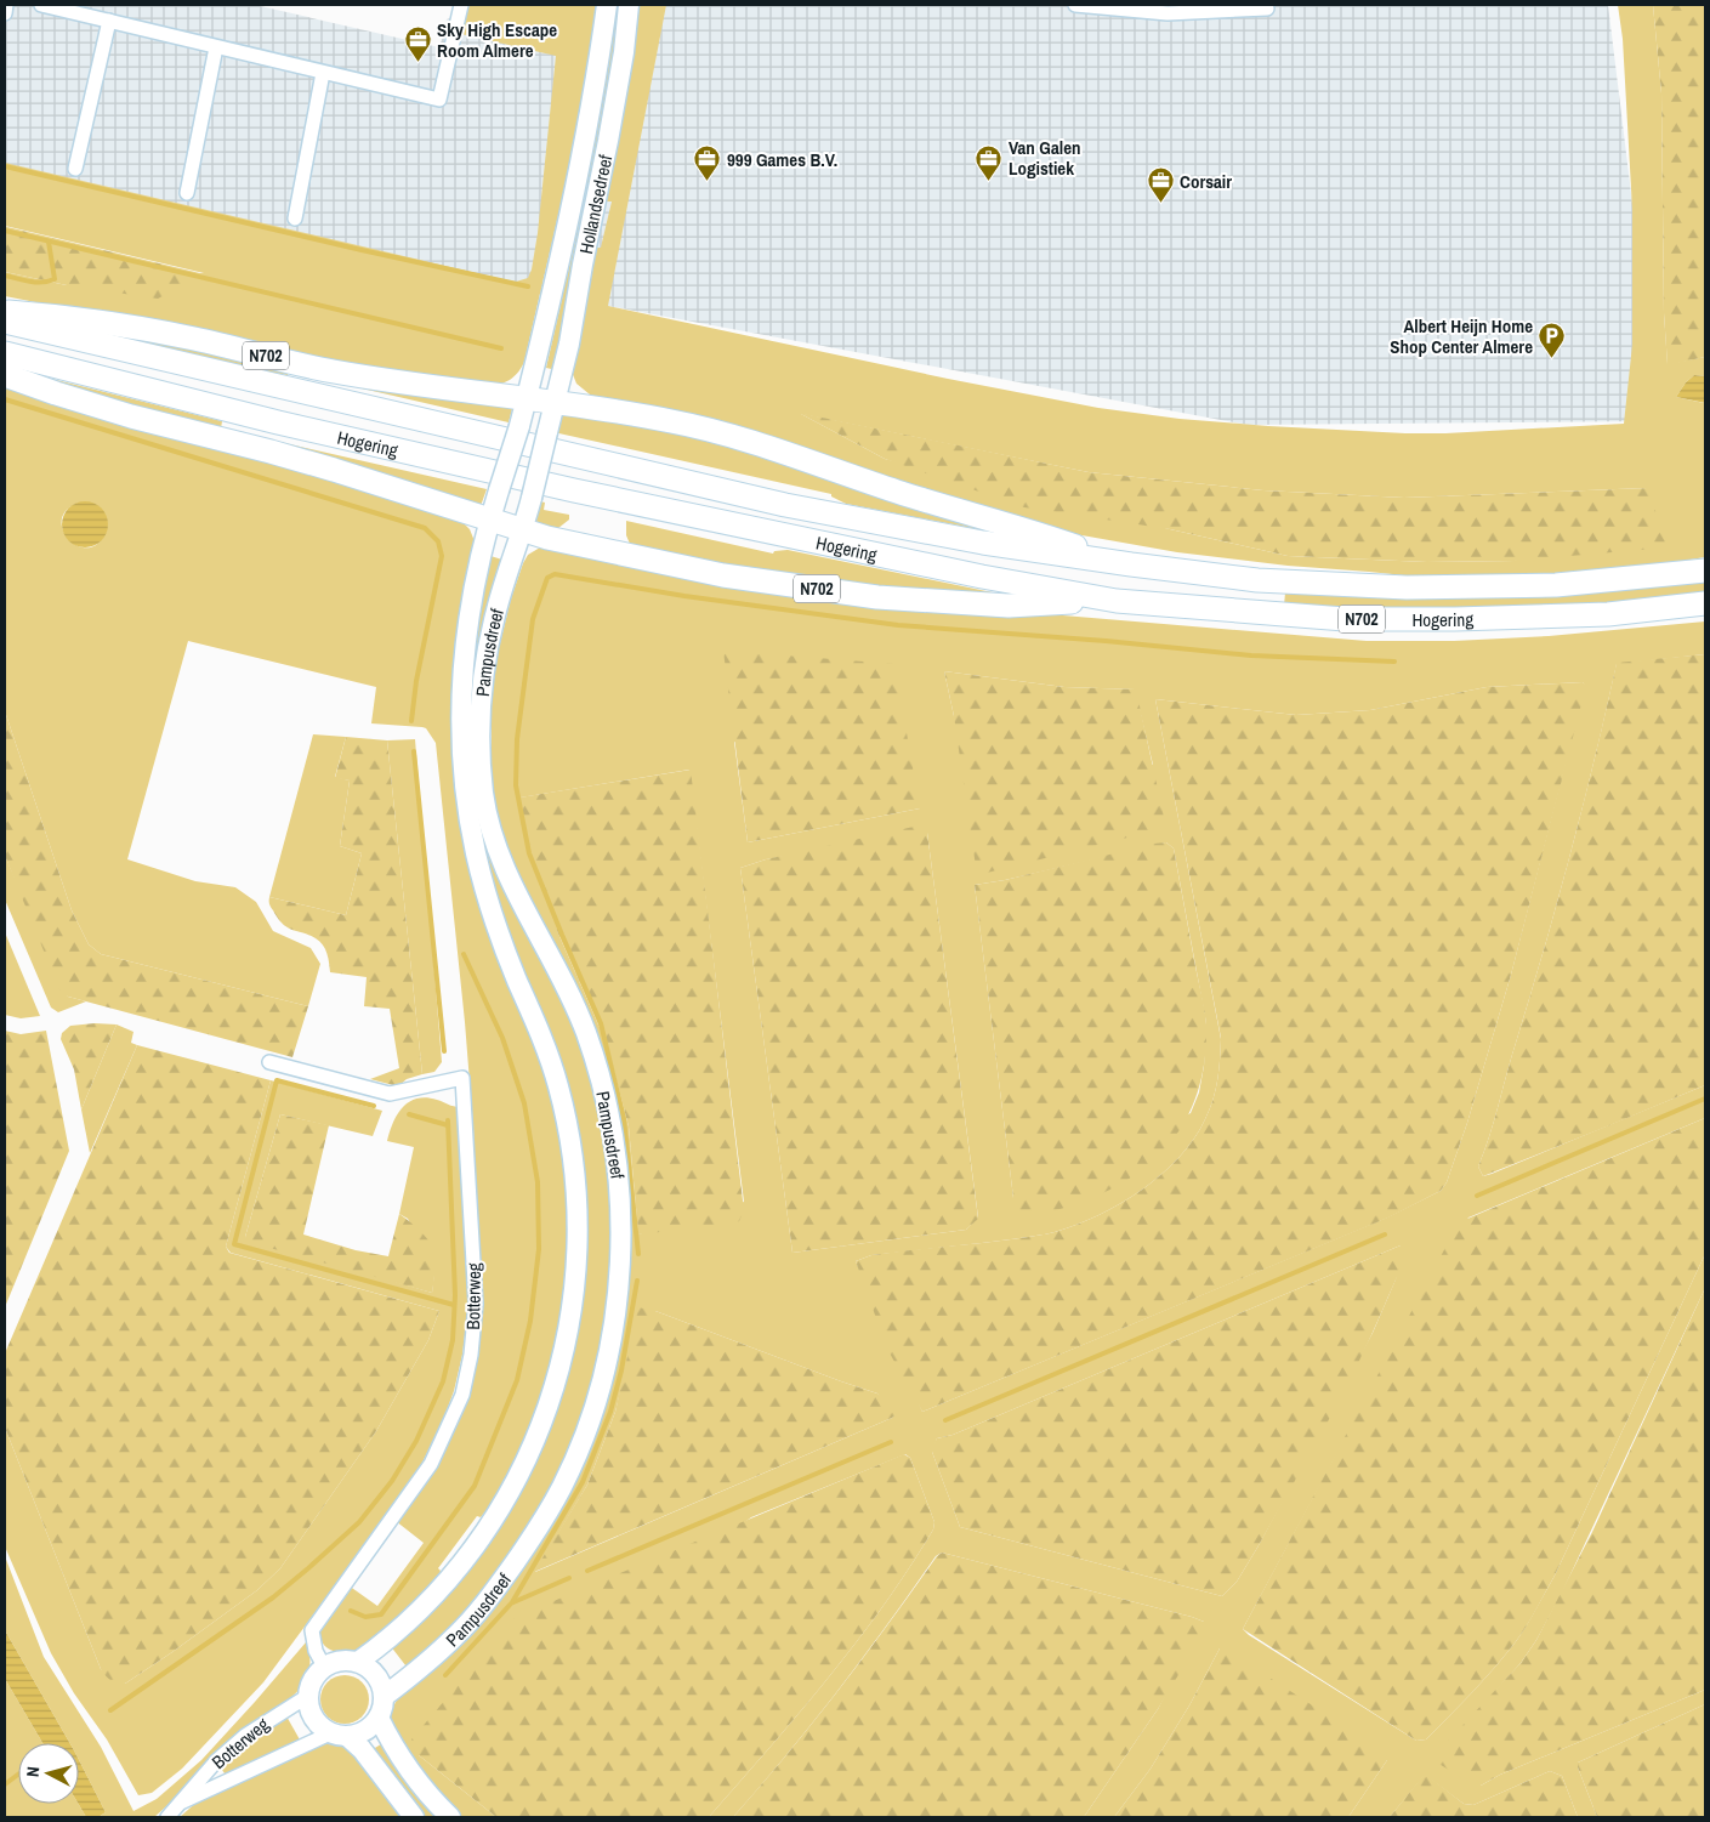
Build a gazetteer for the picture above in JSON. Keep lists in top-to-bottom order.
{
  "streets": {
    "highway": ["N702", "Hogering"],
    "main road": ["Hollandsedreef", "Pampusdreef"],
    "street": ["Botterweg"]
  },
  "crossings": [
    ["Hollandsedreef", "N702"],
    ["Hollandsedreef", "Pampusdreef"],
    ["N702", "Hogering"],
    ["N702", "Pampusdreef"],
    ["Pampusdreef", "Botterweg"]
  ],
  "places": {
    "office": [
      "Sky High Escape Room Almere",
      "Van Galen Logistiek",
      "999 Games B.V.",
      "Corsair"
    ],
    "parking": ["Albert Heijn Home Shop Center Almere"]
  },
  "north": "left"
}
